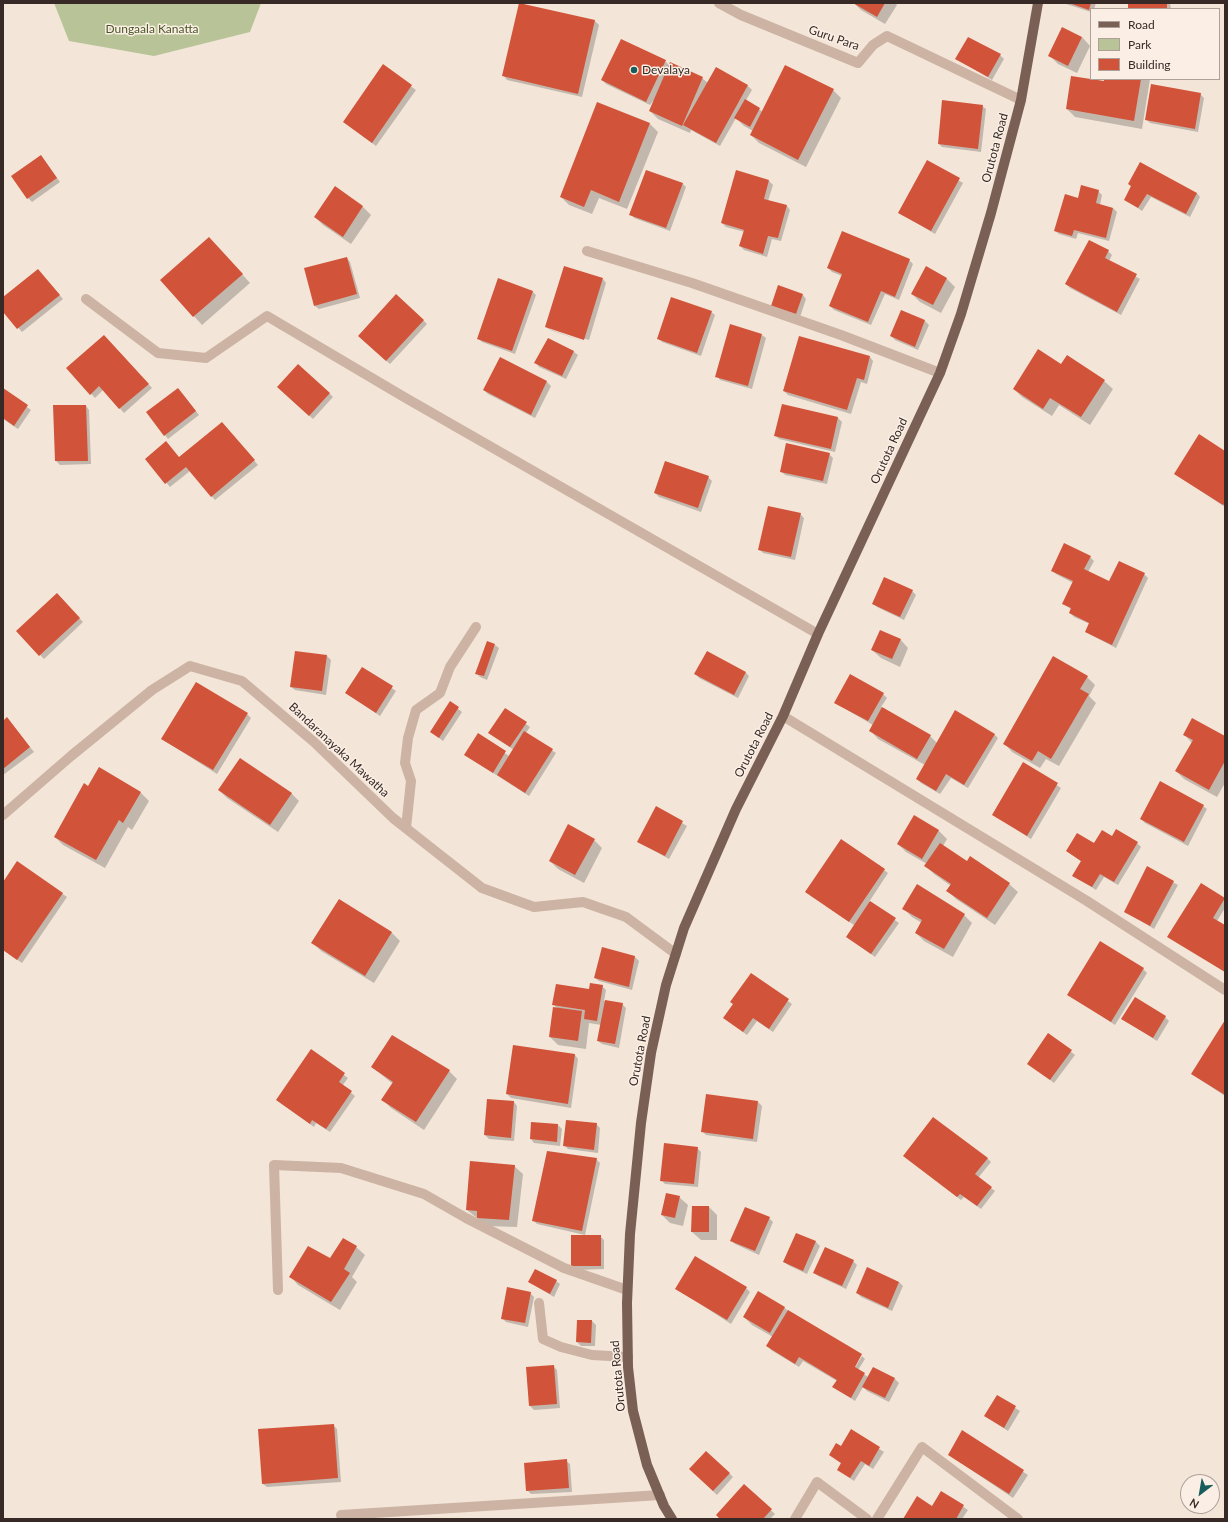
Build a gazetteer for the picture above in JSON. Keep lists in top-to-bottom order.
{
  "streets": {
    "main road": ["Orutota Road"],
    "street": ["Guru Para", "Bandaranayaka Mawatha"]
  },
  "crossings": [
    ["Guru Para", "Orutota Road"],
    ["Orutota Road", "Bandaranayaka Mawatha"]
  ],
  "parks": ["Dungaala Kanatta"],
  "places": ["Devalaya"],
  "legend": ["Road", "Park", "Building"],
  "north": "bottom left"
}
